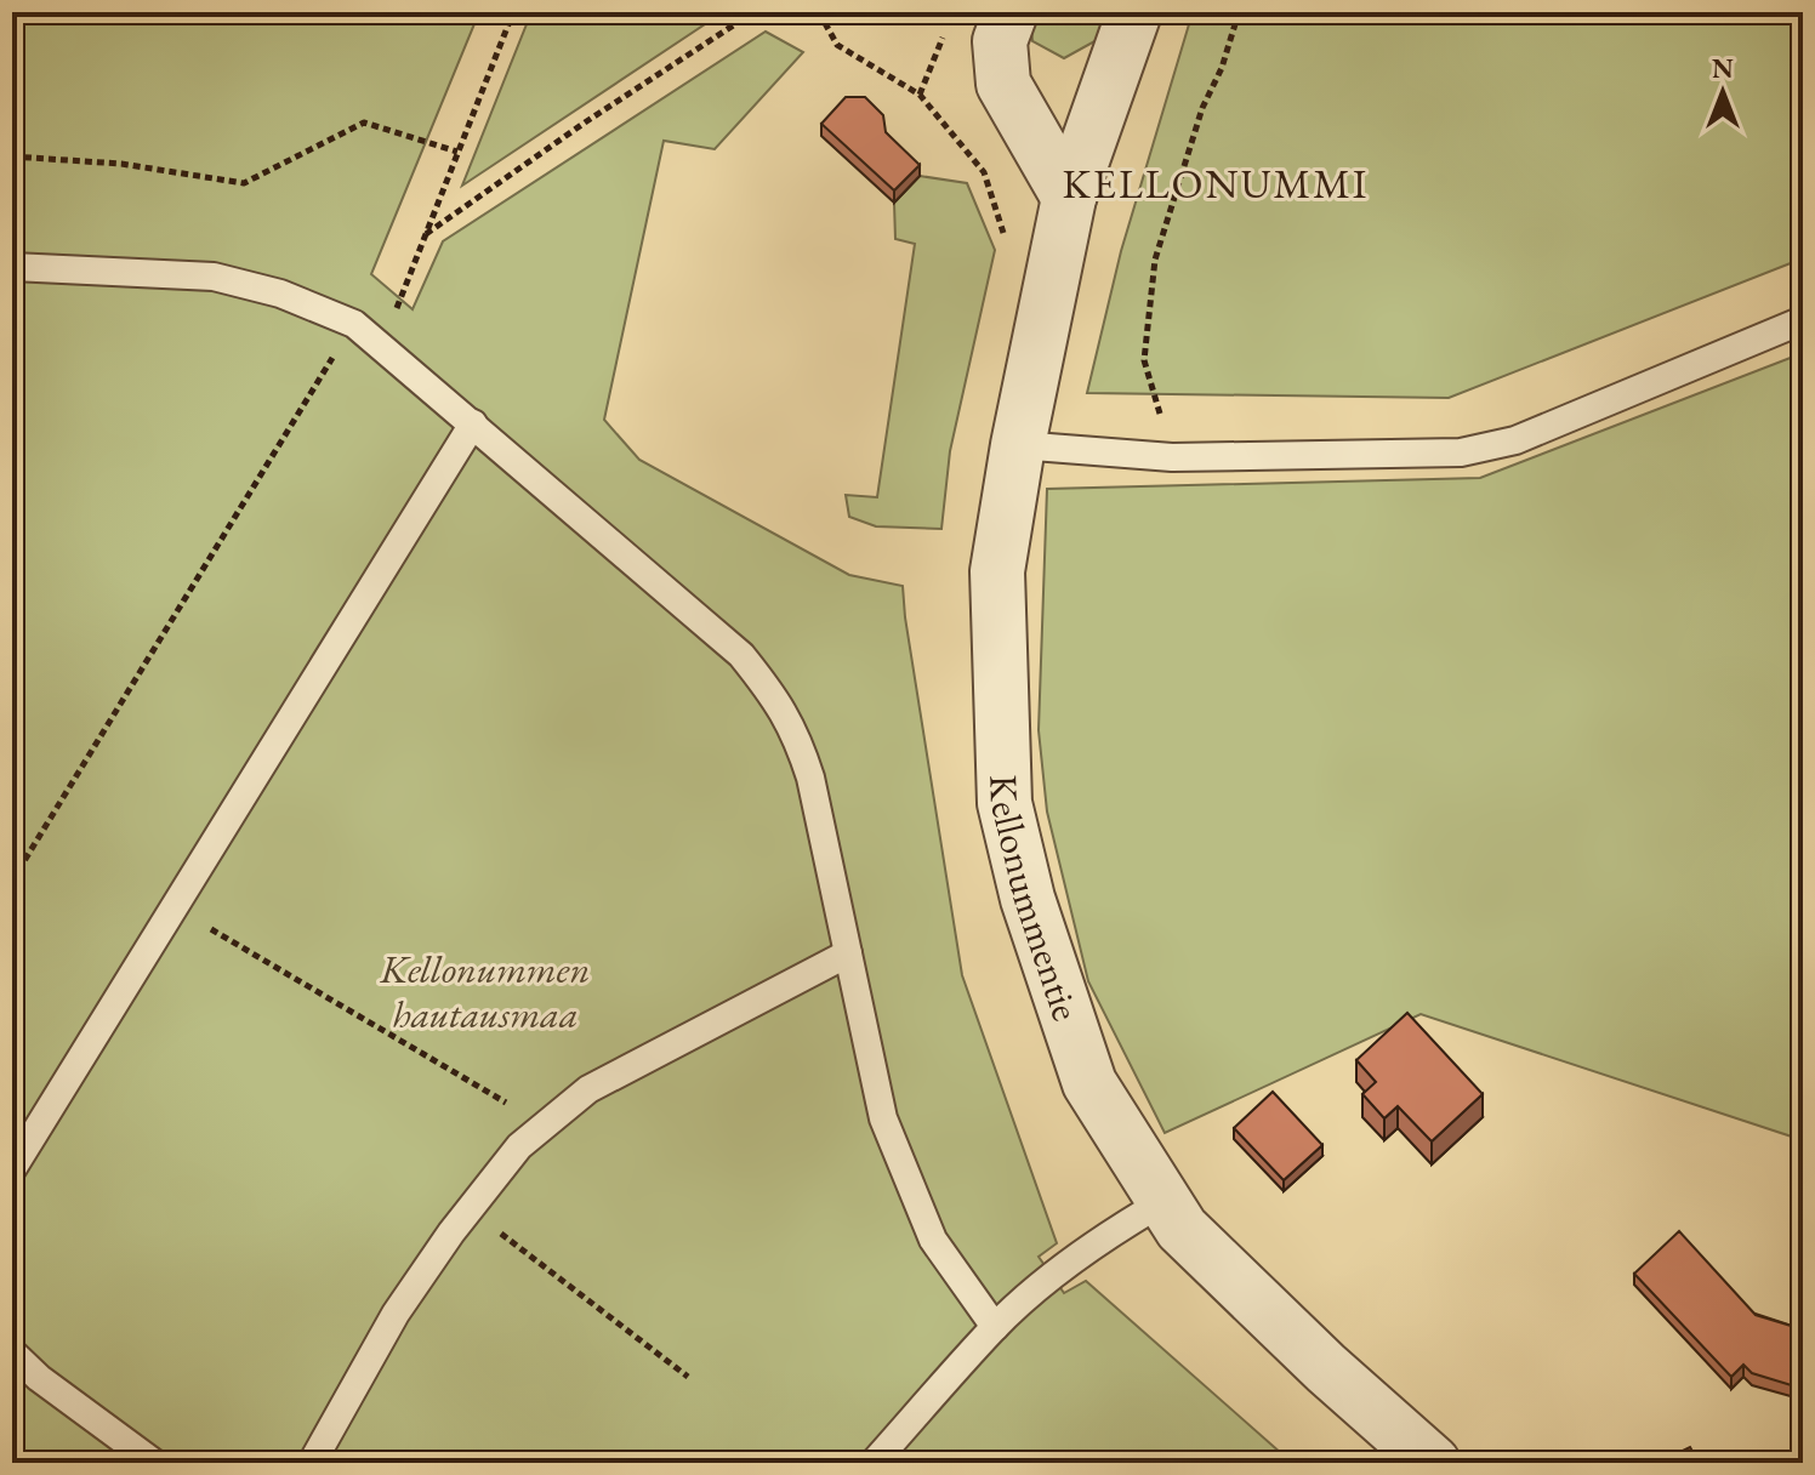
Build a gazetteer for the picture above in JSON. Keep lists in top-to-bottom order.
{
  "streets": {
    "street": ["Kellonummentie"]
  },
  "districts": ["KELLONUMMI"],
  "parks": ["Kellonummen hautausmaa"],
  "north": "top"
}
